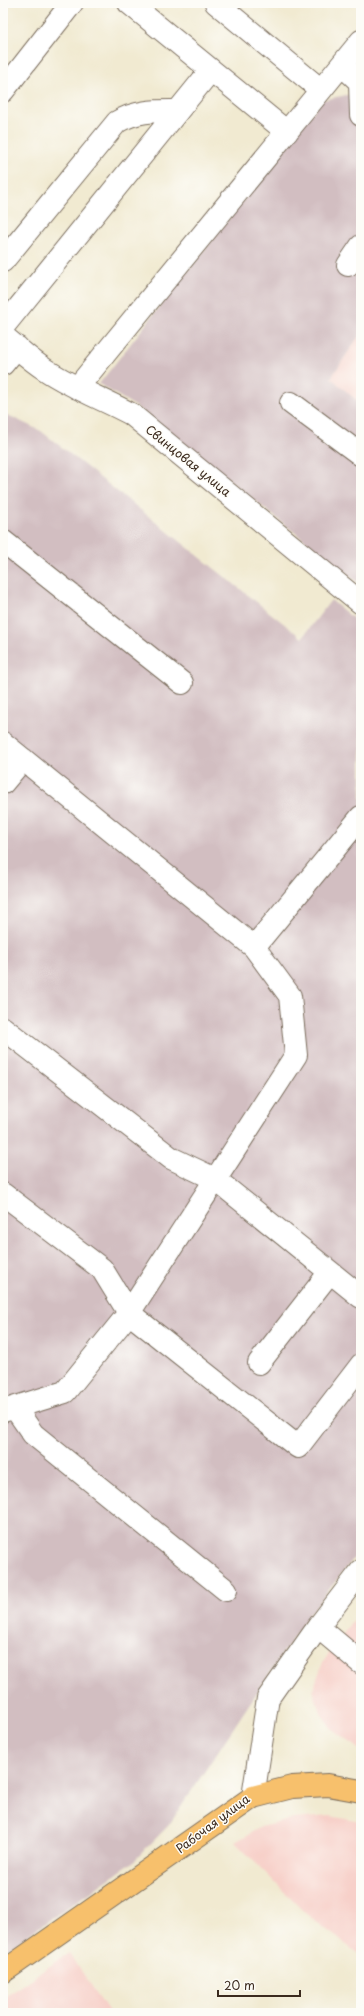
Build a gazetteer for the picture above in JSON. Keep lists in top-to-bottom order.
{
  "streets": {
    "main road": ["Рабочая улица"],
    "street": ["Свинцовая улица"]
  },
  "scale_bar": "20 m"
}
